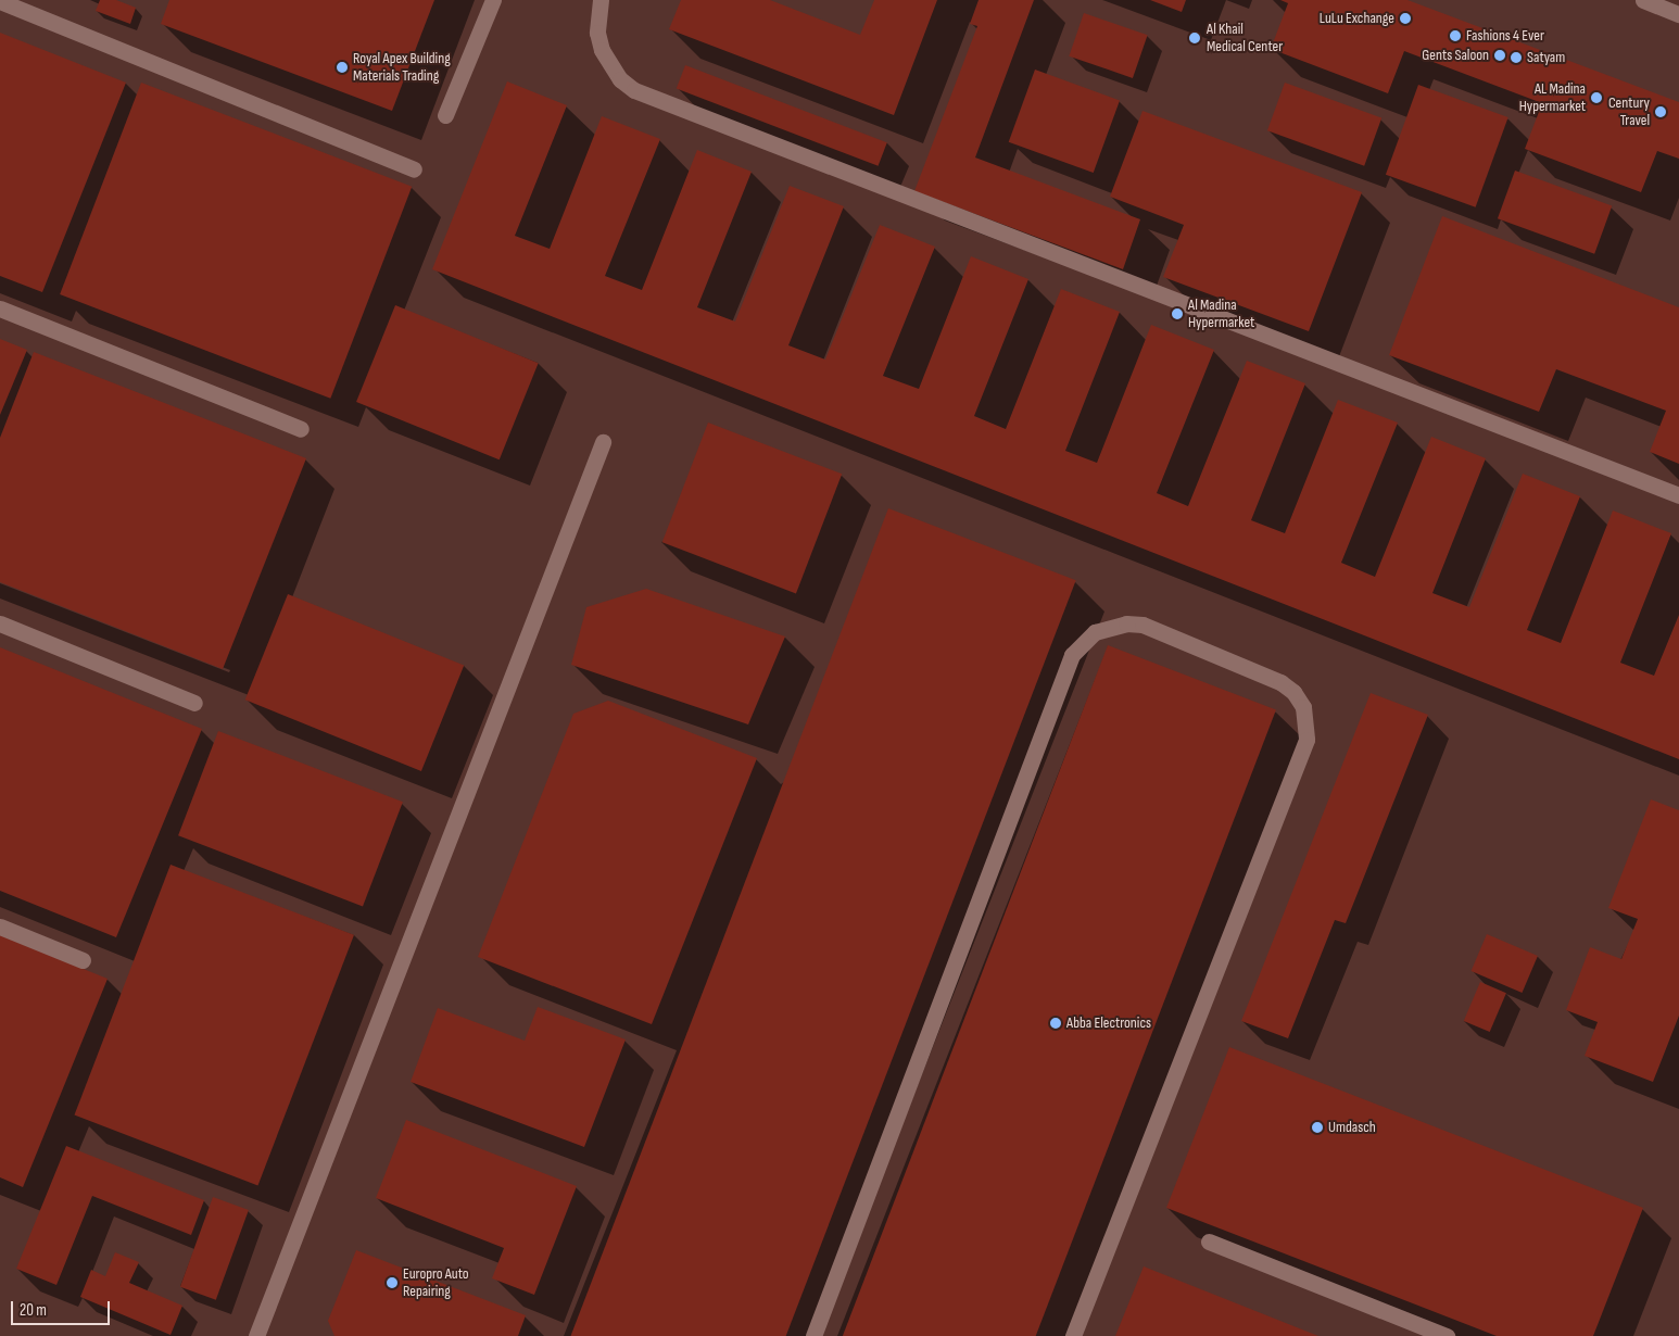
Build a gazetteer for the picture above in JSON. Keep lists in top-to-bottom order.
{
  "places": [
    "LuLu Exchange",
    "Fashions 4 Ever",
    "Al Khail Medical Center",
    "Gents Saloon",
    "Satyam",
    "Royal Apex Building Materials Trading",
    "AL Madina Hypermarket",
    "Century Travel",
    "Al Madina Hypermarket",
    "Abba Electronics",
    "Umdasch",
    "Europro Auto Repairing"
  ],
  "scale_bar": "20 m"
}
